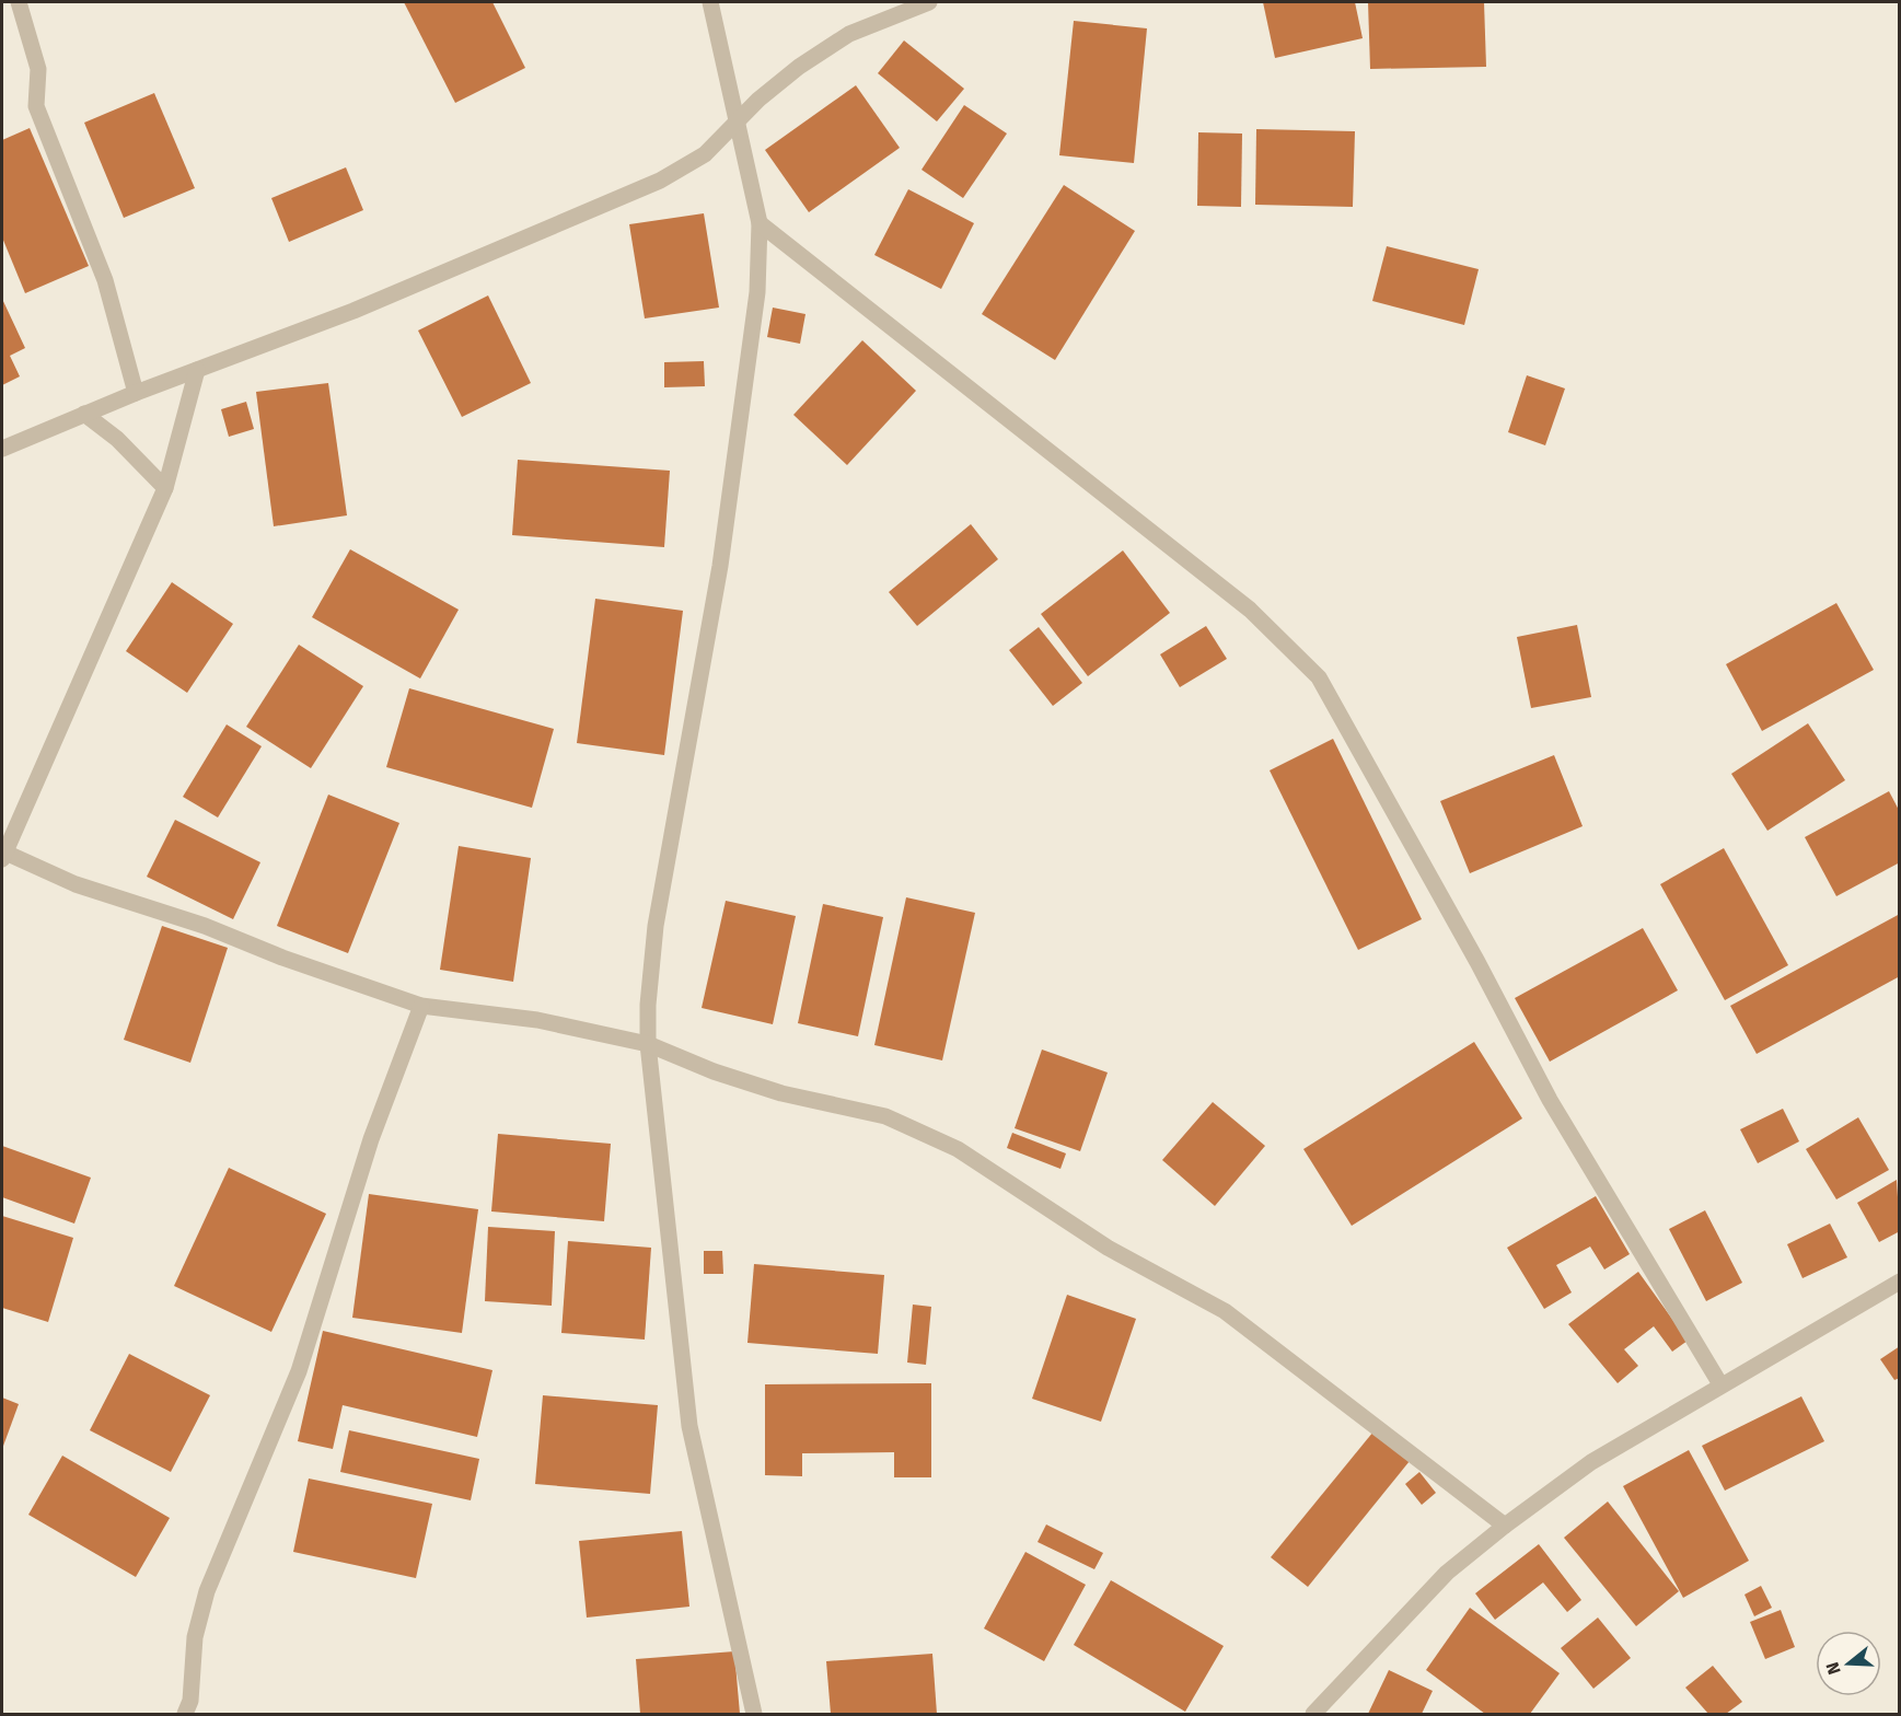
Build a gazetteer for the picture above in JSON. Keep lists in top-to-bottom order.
{
  "north": "left"
}
